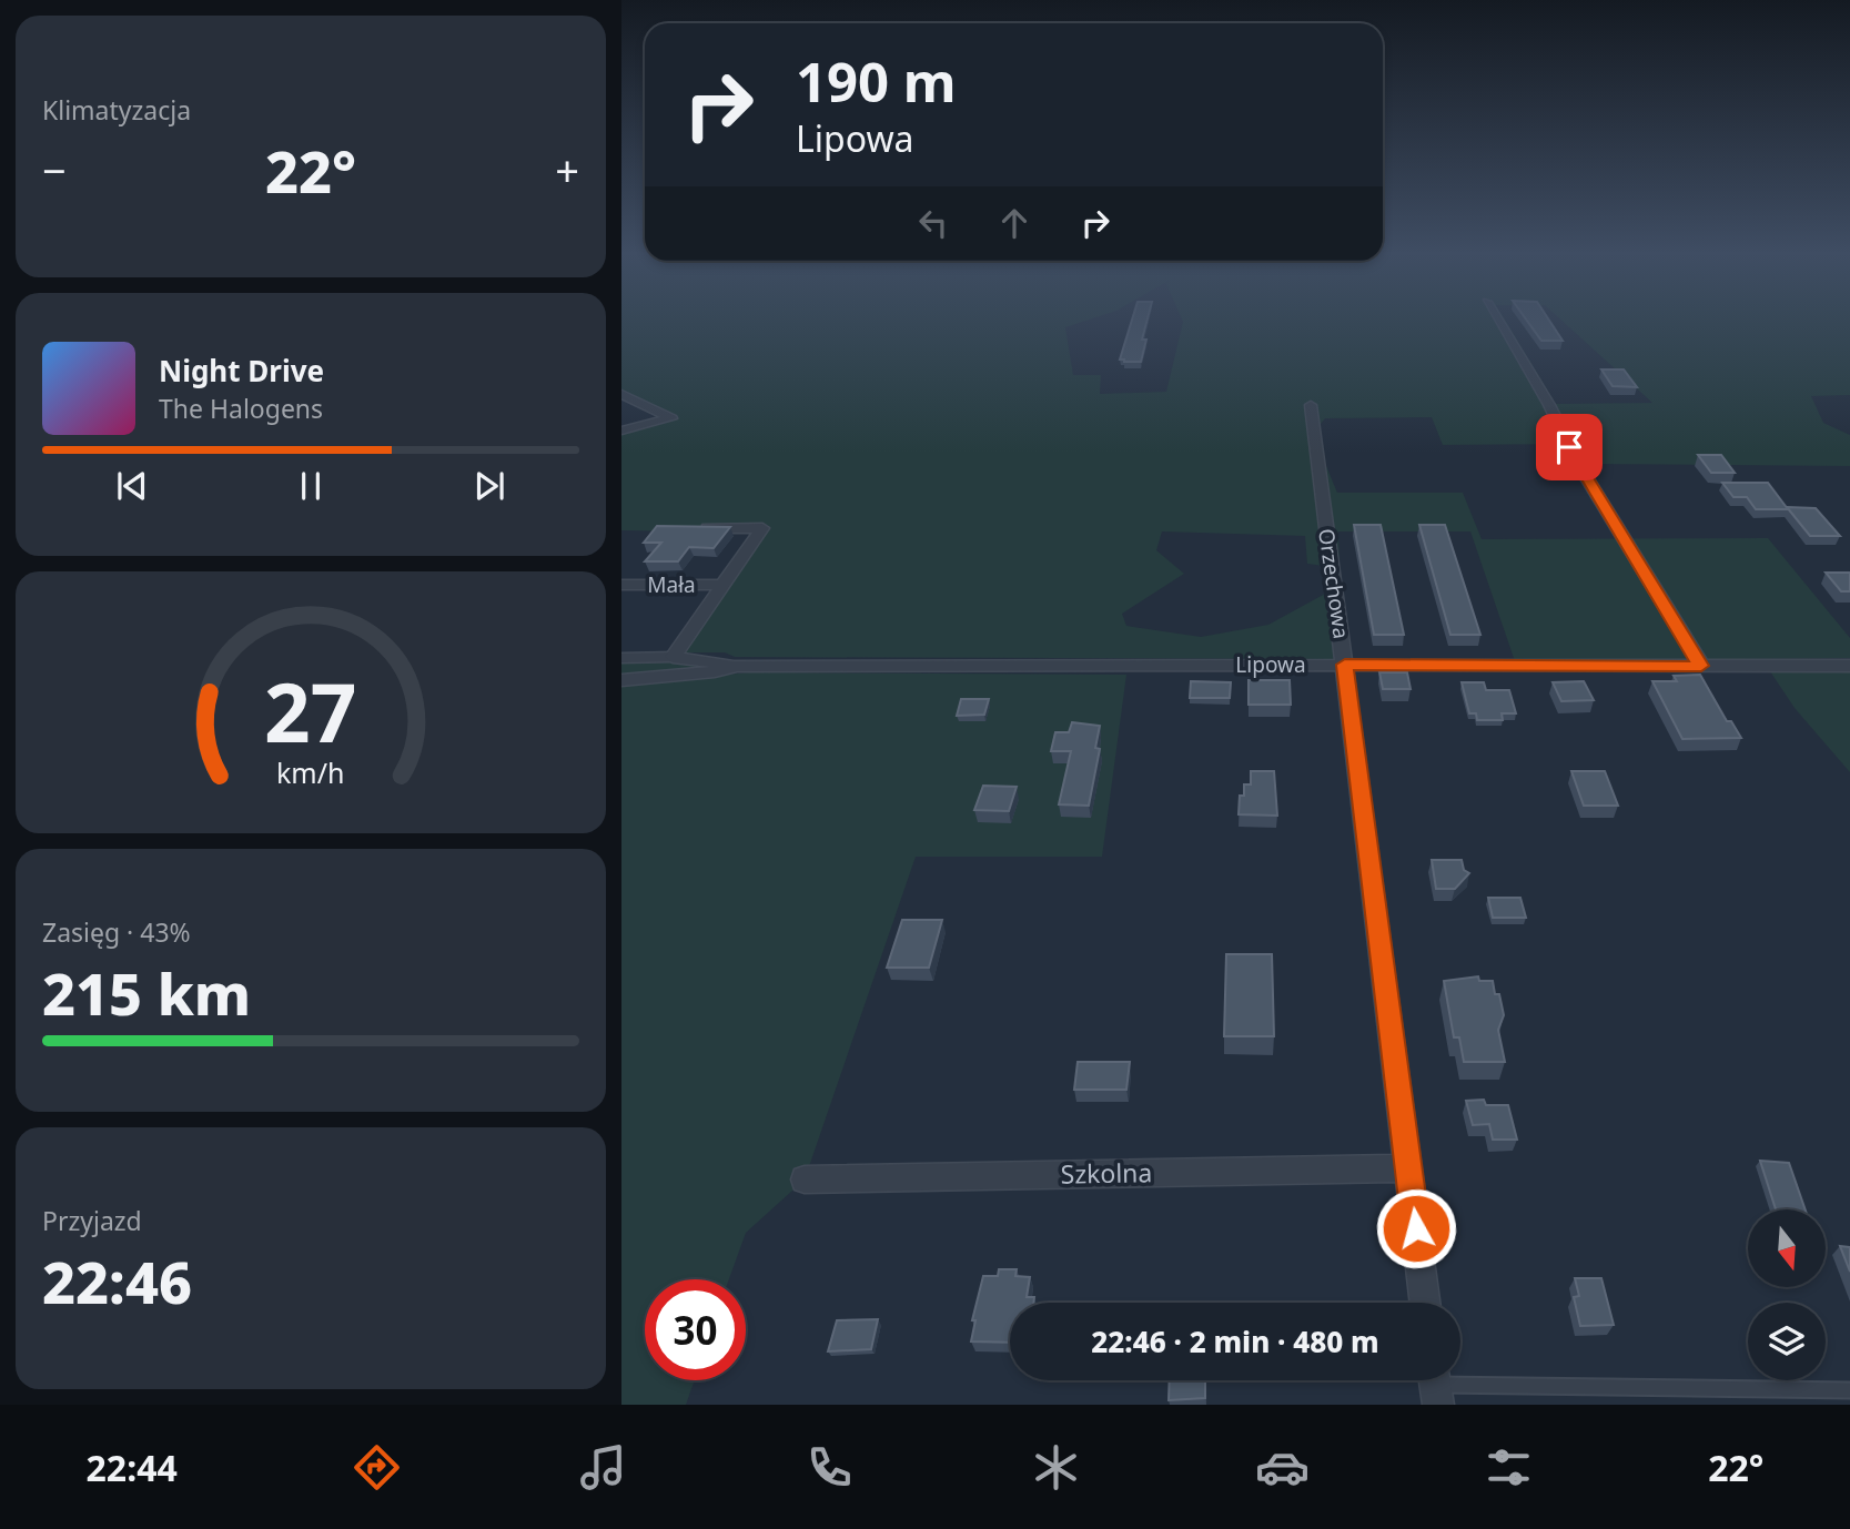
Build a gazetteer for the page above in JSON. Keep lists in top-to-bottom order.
{
  "streets": {
    "street": [
      "Orzechowa",
      "Mała",
      "Lipowa",
      "Szkolna"
    ]
  },
  "crossings": [
    ["Orzechowa", "Lipowa"],
    ["Orzechowa", "Szkolna"]
  ],
  "north": "bottom",
  "page": {
    "tile": [
      "Klimatyzacja",
      ["Zasięg · 43%", "215 km"],
      ["Przyjazd", "22:46"]
    ],
    "turn": ["190 m", "Lipowa"],
    "heat": ["−", "22°", "+"],
    "song": ["Night Drive", "The Halogens"],
    "limit": "30",
    "trip": "22:46 · 2 min · 480 m",
    "tabs": ["22:44", "22°"],
    "gauge": ["27", "km/h"]
  }
}
